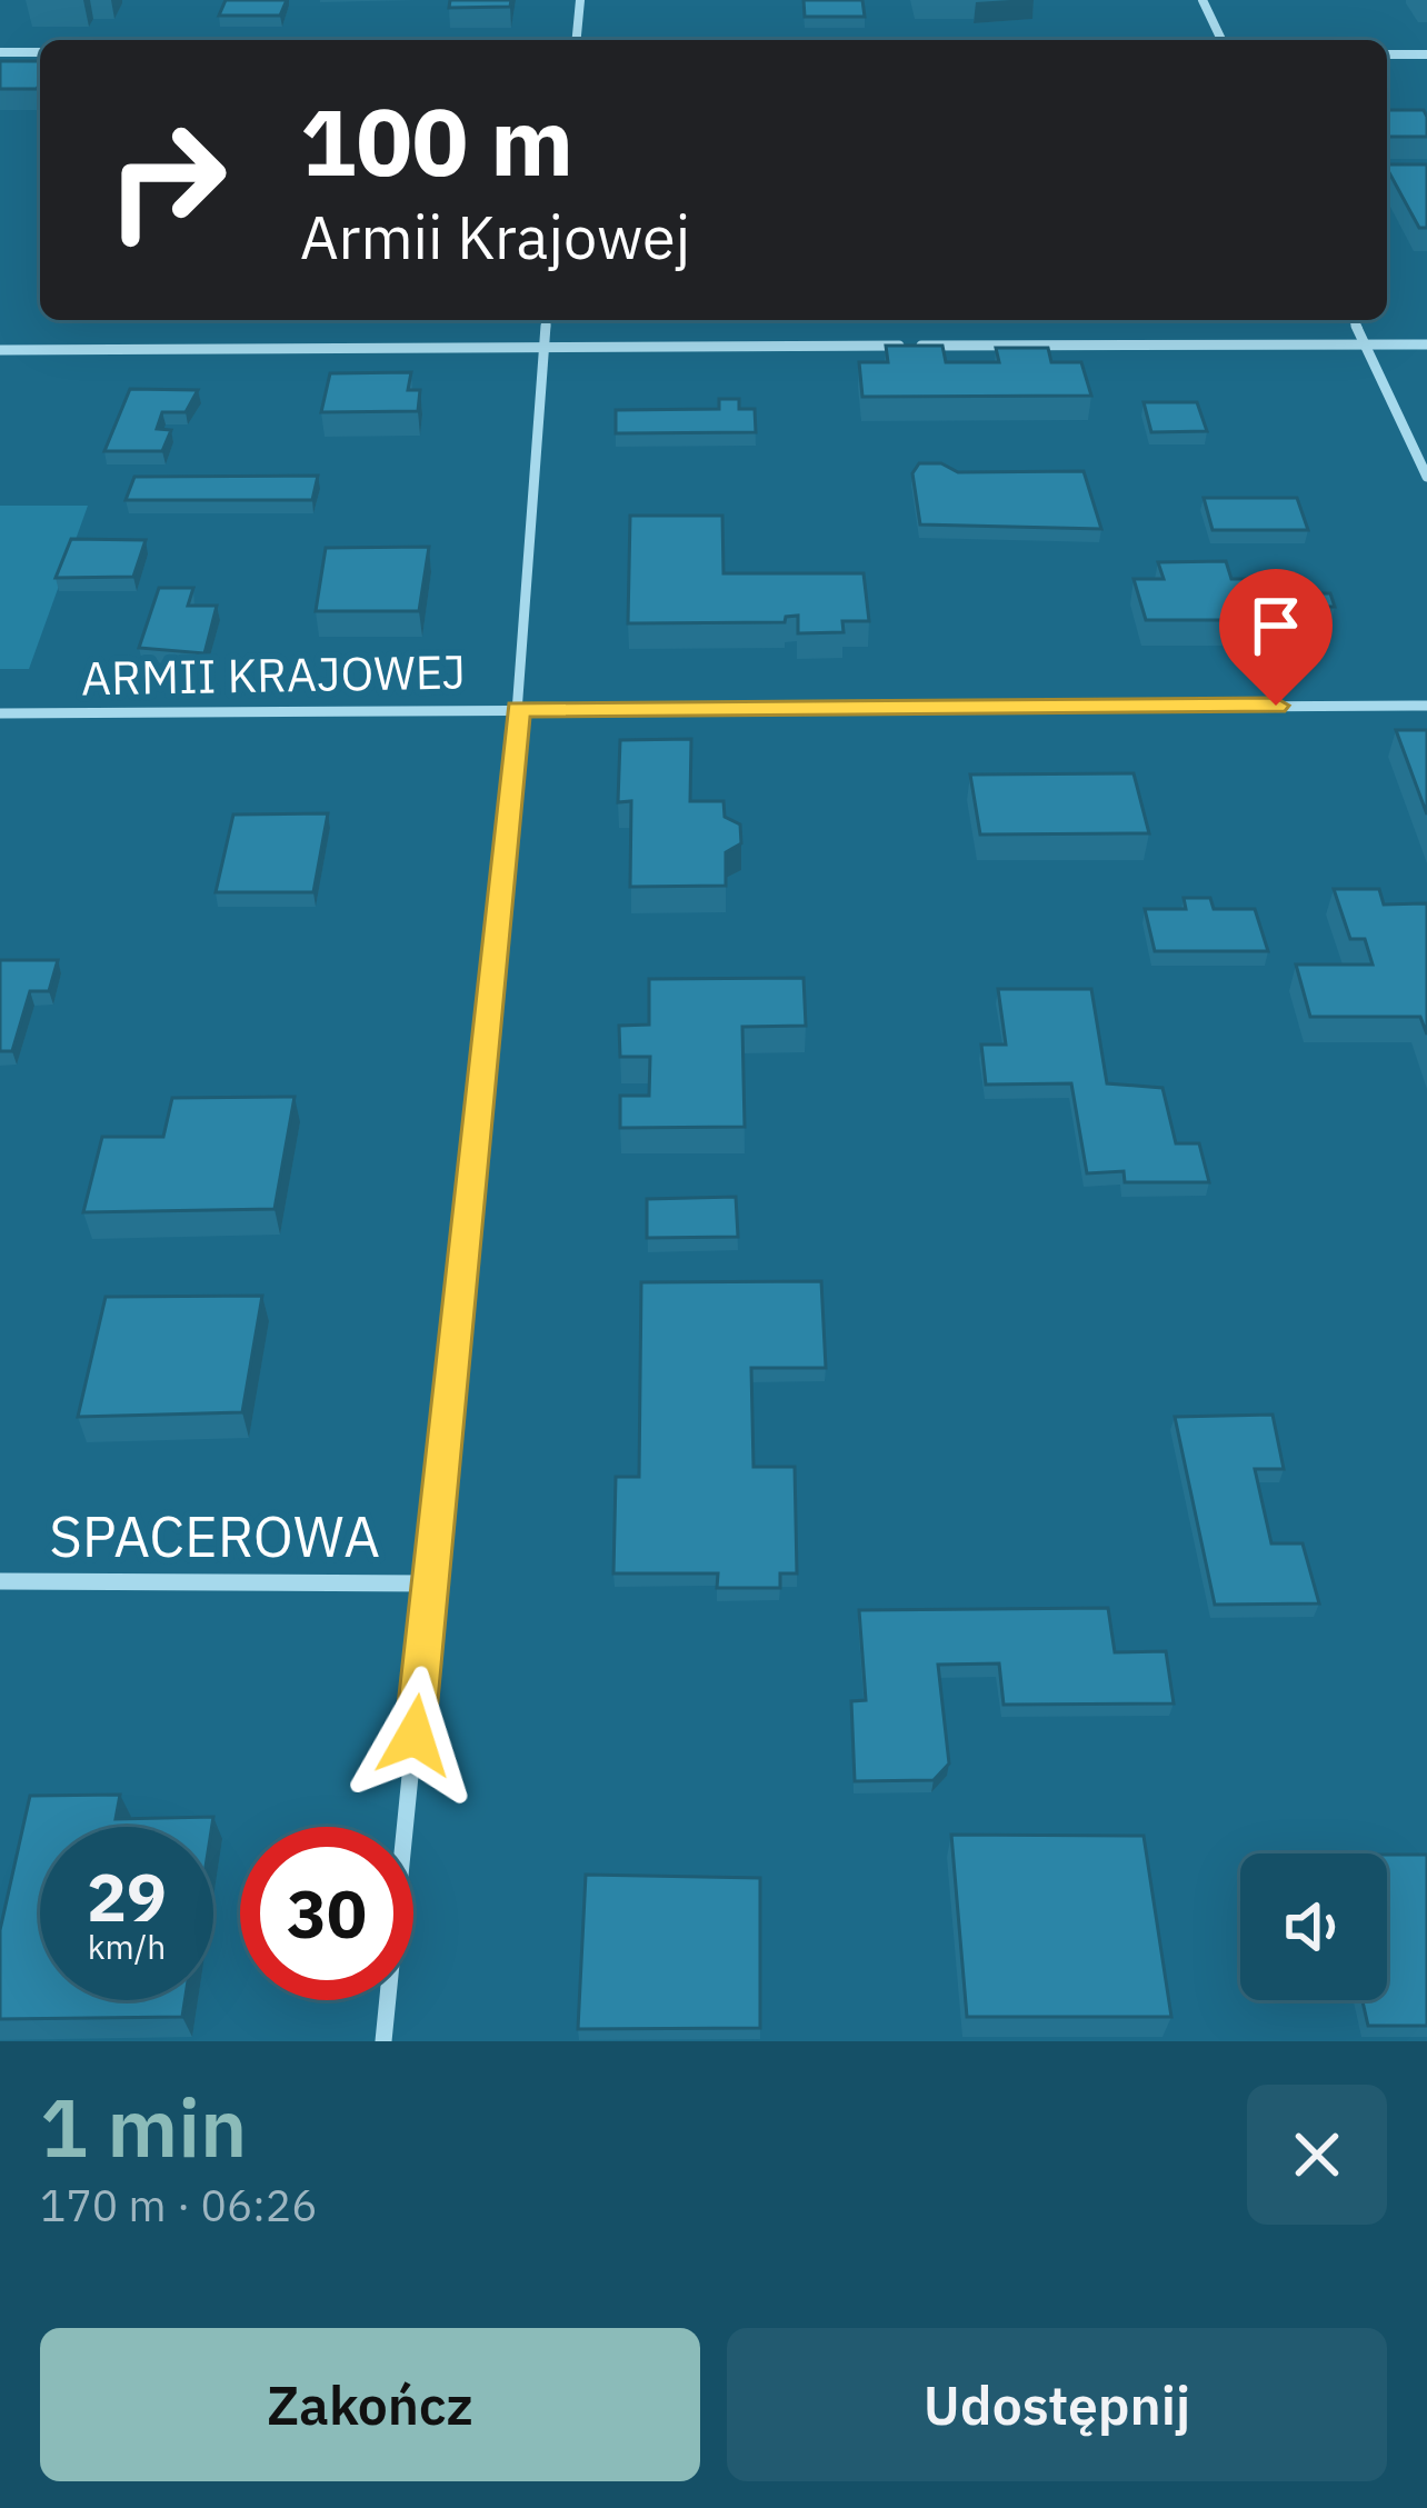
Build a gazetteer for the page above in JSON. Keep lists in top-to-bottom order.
{
  "streets": {
    "street": ["ARMII KRAJOWEJ", "SPACEROWA"]
  },
  "page": {
    "turn": ["100 m", "Armii Krajowej"],
    "speed": "29 km/h",
    "limit": "30",
    "heading": ["1 min", "170 m · 06:26"],
    "buttons": ["Zakończ", "Udostępnij"]
  }
}
